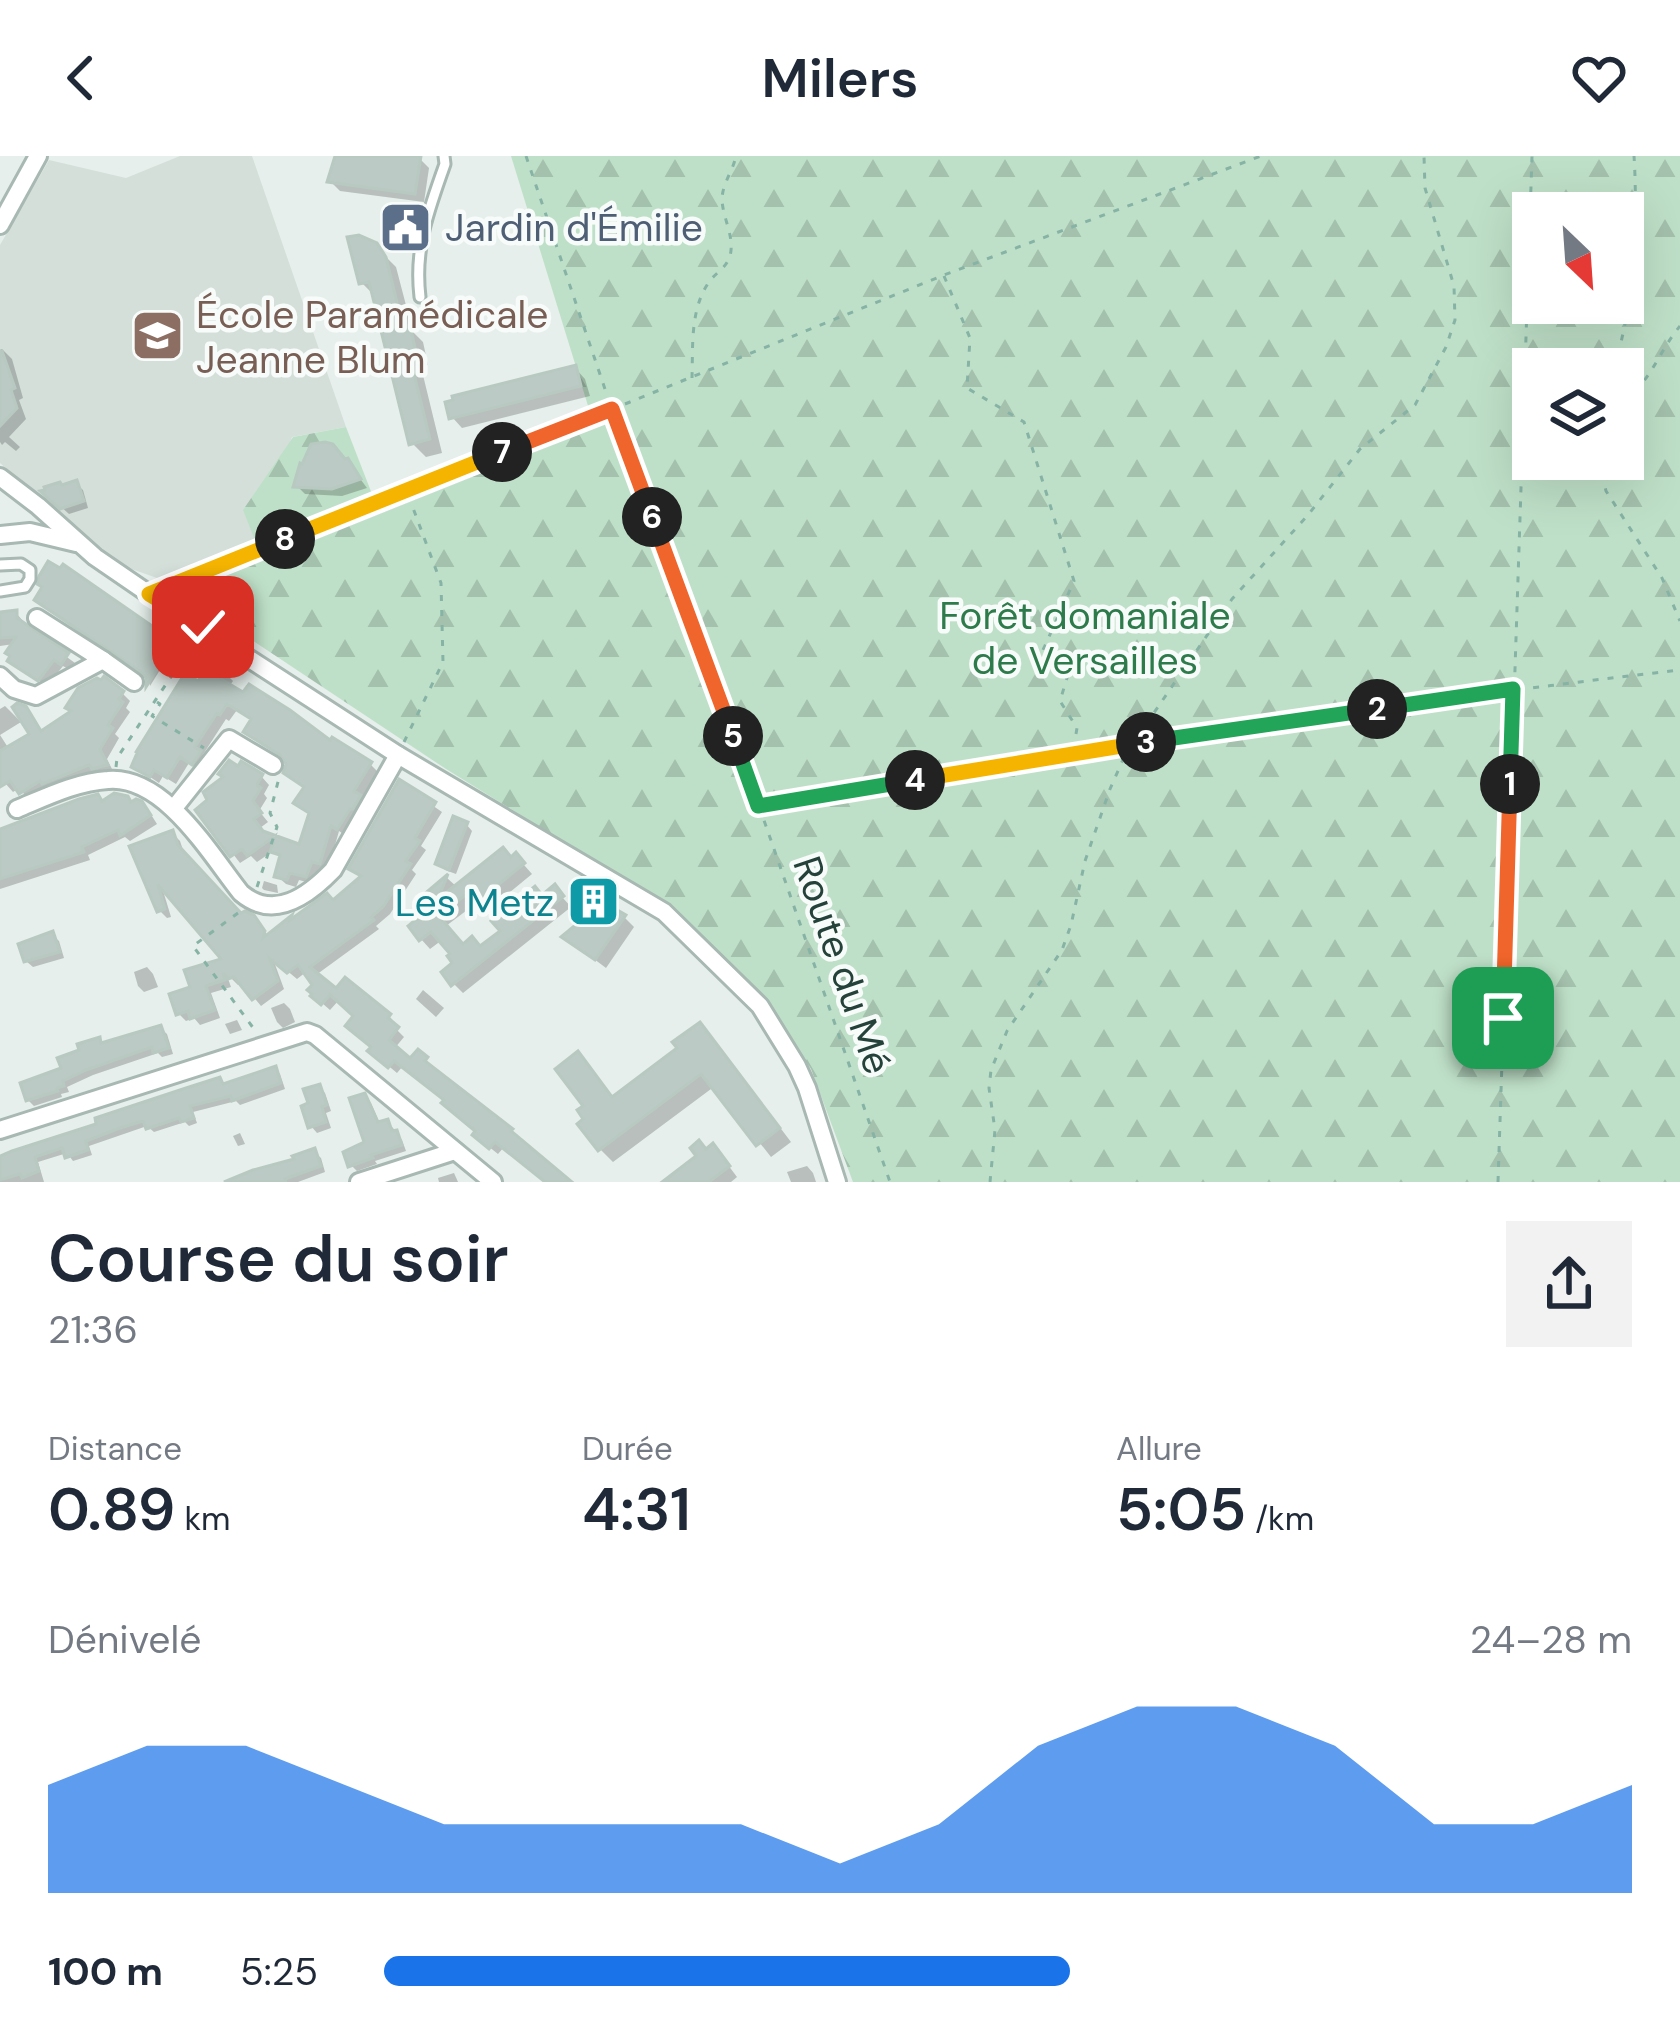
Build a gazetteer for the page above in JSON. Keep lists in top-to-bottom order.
{
  "streets": {
    "path": ["Route du Mé"]
  },
  "parks": ["Forêt domaniale de Versailles"],
  "places": {
    "public building": ["Jardin d'Émilie"],
    "school or university": ["École Paramédicale Jeanne Blum"],
    "building": ["Les Metz"]
  },
  "north": "bottom right",
  "page": {
    "header": "Milers",
    "pins": [
      "7",
      "6",
      "8",
      "2",
      "5",
      "3",
      "4",
      "1"
    ],
    "heading": ["Course du soir", "21:36"],
    "stats": [
      ["Distance", "0.89 km"],
      ["Durée", "4:31"],
      ["Allure", "5:05 /km"]
    ],
    "chart": ["Dénivelé", "24–28 m"],
    "list": [
      {
        "name": "100 m",
        "note": "5:25"
      }
    ]
  }
}
